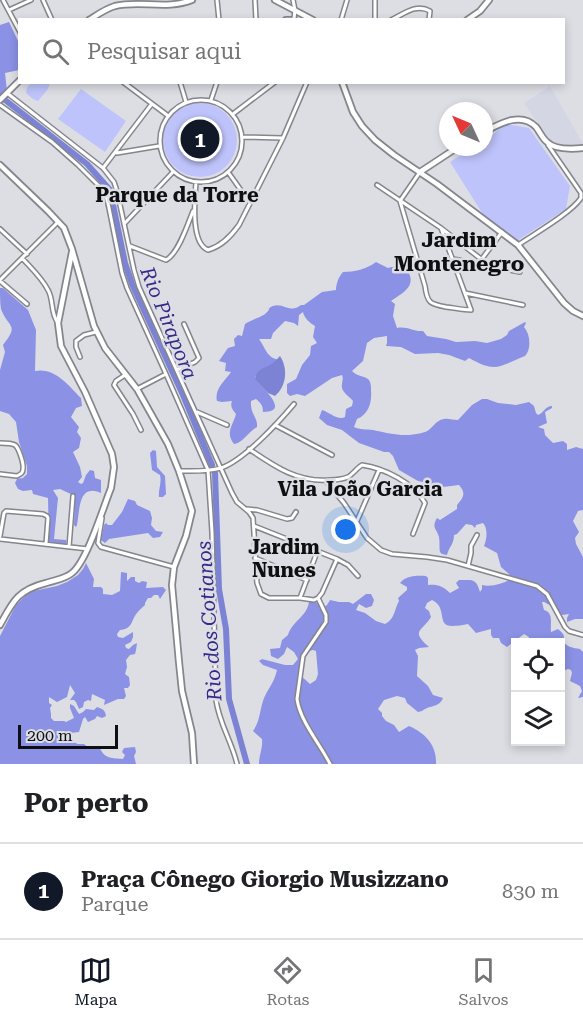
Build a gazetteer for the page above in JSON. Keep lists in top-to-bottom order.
{
  "districts": [
    "Parque da Torre",
    "Jardim Montenegro",
    "Vila João Garcia",
    "Jardim Nunes"
  ],
  "water": ["Rio Pirapora", "Rio dos Cotianos"],
  "scale_bar": "200 m",
  "north": "top left",
  "page": {
    "search": "Pesquisar aqui",
    "pins": "1",
    "scale": "200 m",
    "heading": "Por perto",
    "list": [
      {
        "mark": "1",
        "name": "Praça Cônego Giorgio Musizzano",
        "note": "Parque",
        "value": "830 m"
      }
    ],
    "nav": ["Mapa", "Rotas", "Salvos"]
  }
}
